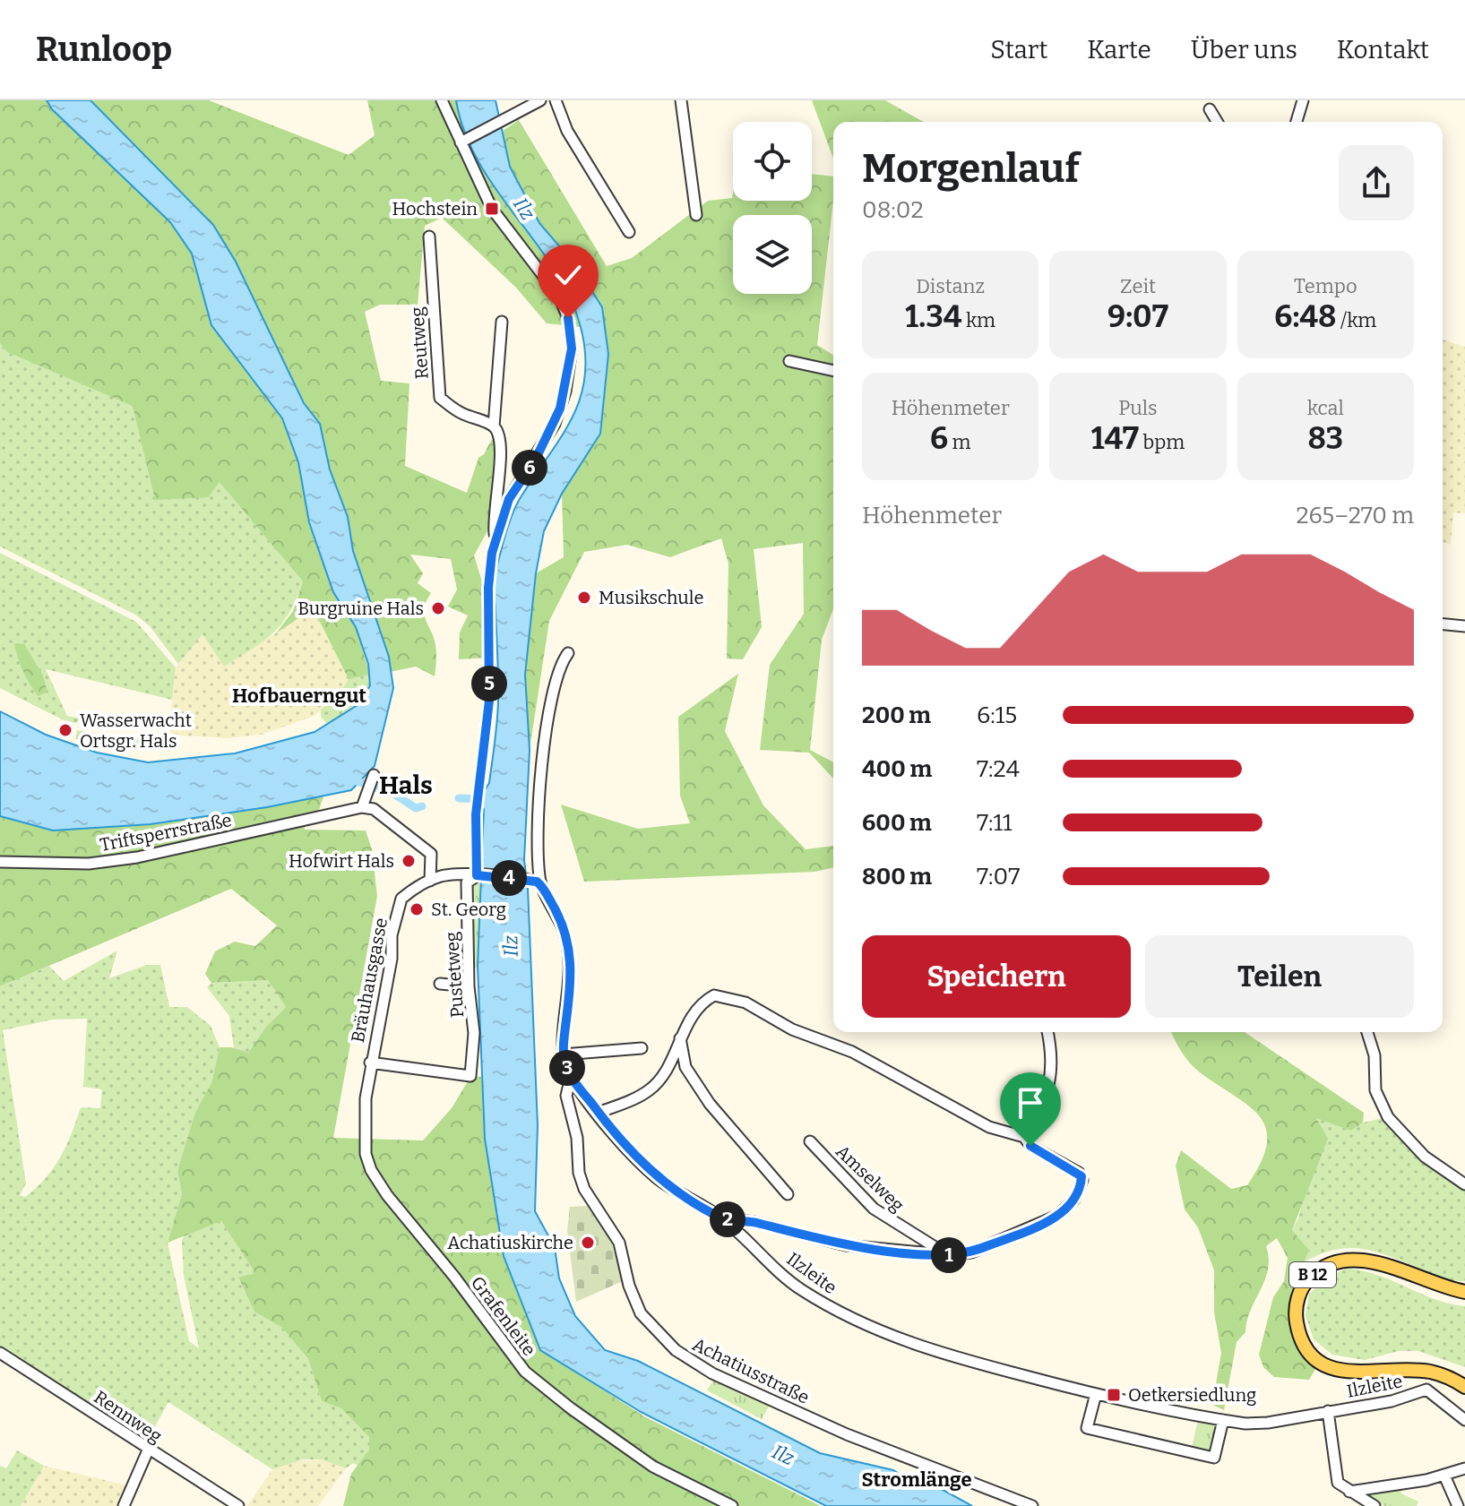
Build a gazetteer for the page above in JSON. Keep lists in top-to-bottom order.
{
  "streets": {
    "main road": ["B 12"],
    "street": [
      "Reutweg",
      "Triftsperrstraße",
      "Pustetweg",
      "Bräuhausgasse",
      "Amselweg",
      "Ilzleite",
      "Grafenleite",
      "Achatiusstraße",
      "Rennweg"
    ]
  },
  "crossings": [
    ["Pustetweg", "Bräuhausgasse"],
    ["Pustetweg", "Grafenleite"],
    ["Bräuhausgasse", "Grafenleite"],
    ["Ilzleite", "B 12"],
    ["Ilzleite", "Achatiusstraße"]
  ],
  "districts": ["Hofbauerngut", "Hals", "Stromlänge"],
  "water": ["Ilz"],
  "places": {
    "transit": ["Hochstein", "Oetkersiedlung"],
    "other": [
      "Musikschule",
      "Burgruine Hals",
      "Wasserwacht Ortsgr. Hals",
      "Hofwirt Hals",
      "St. Georg",
      "Achatiuskirche"
    ]
  },
  "page": {
    "header": "Runloop",
    "nav": [
      "Start",
      "Karte",
      "Über uns",
      "Kontakt"
    ],
    "heading": ["Morgenlauf", "08:02"],
    "stats": [
      ["Distanz", "1.34 km"],
      ["Zeit", "9:07"],
      ["Tempo", "6:48 /km"],
      ["Höhenmeter", "6 m"],
      ["Puls", "147 bpm"],
      ["kcal", "83"]
    ],
    "pins": [
      "6",
      "5",
      "4",
      "3",
      "2",
      "1"
    ],
    "chart": ["Höhenmeter", "265–270 m"],
    "list": [
      {
        "name": "200 m",
        "note": "6:15"
      },
      {
        "name": "400 m",
        "note": "7:24"
      },
      {
        "name": "600 m",
        "note": "7:11"
      },
      {
        "name": "800 m",
        "note": "7:07"
      }
    ],
    "buttons": ["Speichern", "Teilen"]
  }
}
